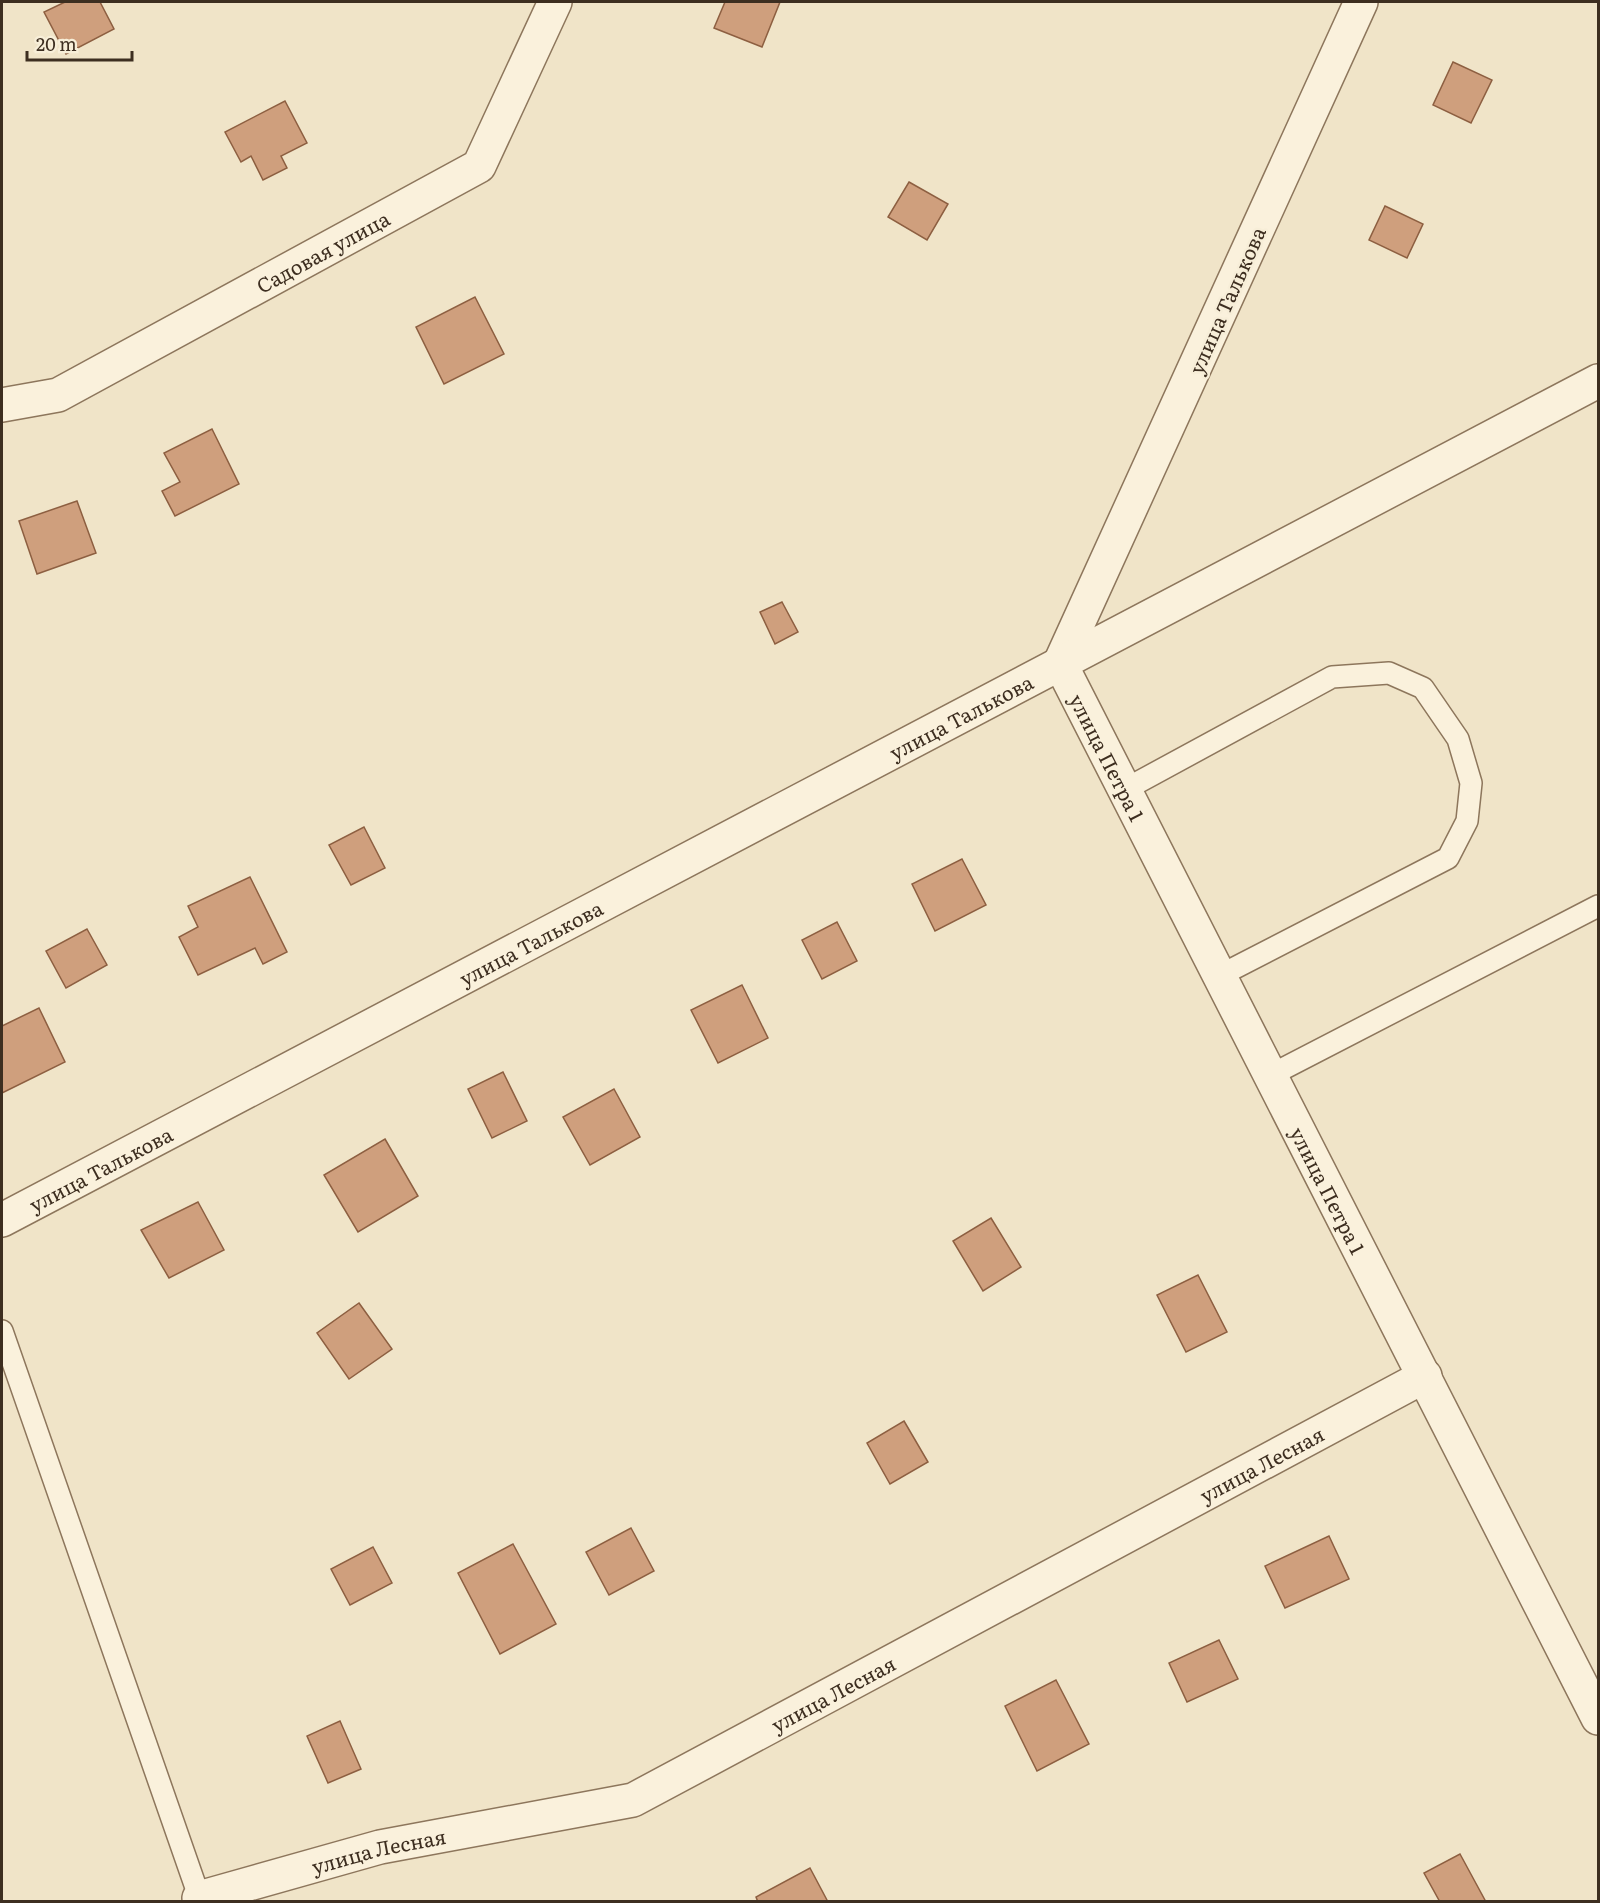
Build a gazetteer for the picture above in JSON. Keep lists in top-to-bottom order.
{
  "streets": {
    "street": [
      "Садовая улица",
      "улица Талькова",
      "улица Петра 1",
      "улица Лесная"
    ]
  },
  "crossings": [
    ["улица Талькова", "улица Петра 1"],
    ["улица Петра 1", "улица Лесная"]
  ],
  "scale_bar": "20 m"
}
